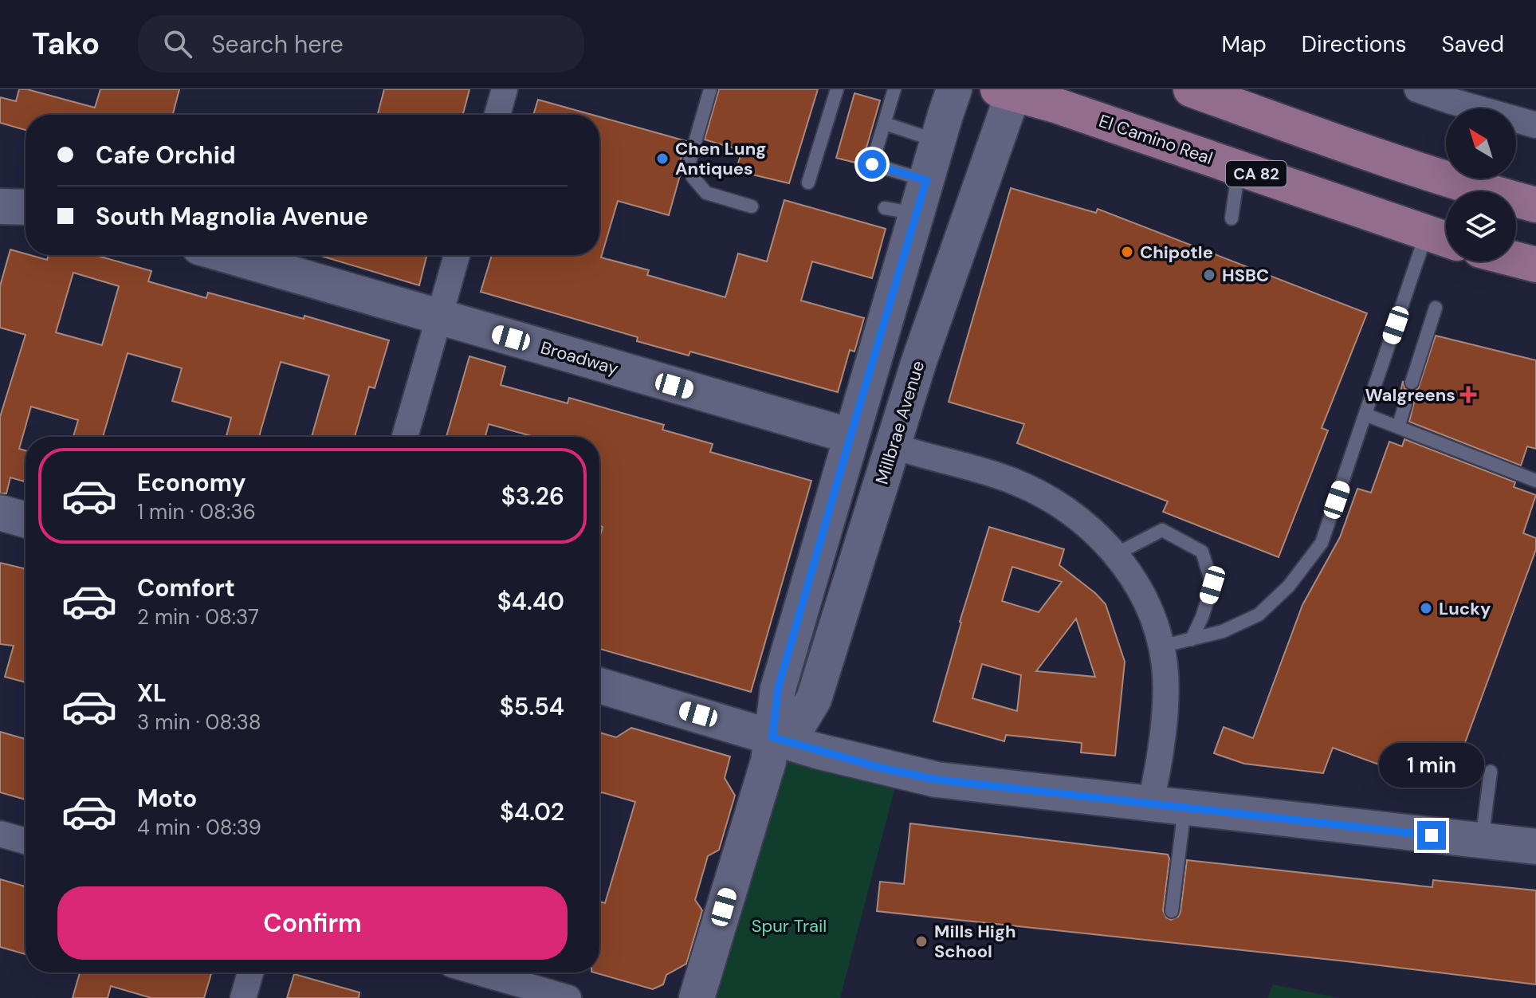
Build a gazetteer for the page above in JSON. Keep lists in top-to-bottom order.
{
  "streets": {
    "main road": ["El Camino Real", "CA 82"],
    "street": ["Broadway", "Millbrae Avenue"]
  },
  "crossings": [
    ["El Camino Real", "Millbrae Avenue"]
  ],
  "parks": ["Spur Trail"],
  "places": {
    "other": [
      "Chen Lung Antiques",
      "Chipotle",
      "HSBC",
      "Lucky",
      "Mills High School"
    ],
    "health": ["Walgreens"]
  },
  "north": "top left",
  "page": {
    "header": "Tako",
    "search": "Search here",
    "nav": ["Map", "Directions", "Saved"],
    "banner": ["Cafe Orchid", "South Magnolia Avenue"],
    "list": [
      {
        "name": "Economy",
        "note": "1 min · 08:36",
        "value": "$3.26"
      },
      {
        "name": "Comfort",
        "note": "2 min · 08:37",
        "value": "$4.40"
      },
      {
        "name": "XL",
        "note": "3 min · 08:38",
        "value": "$5.54"
      },
      {
        "name": "Moto",
        "note": "4 min · 08:39",
        "value": "$4.02"
      }
    ],
    "bubble": "1 min",
    "buttons": "Confirm"
  }
}
